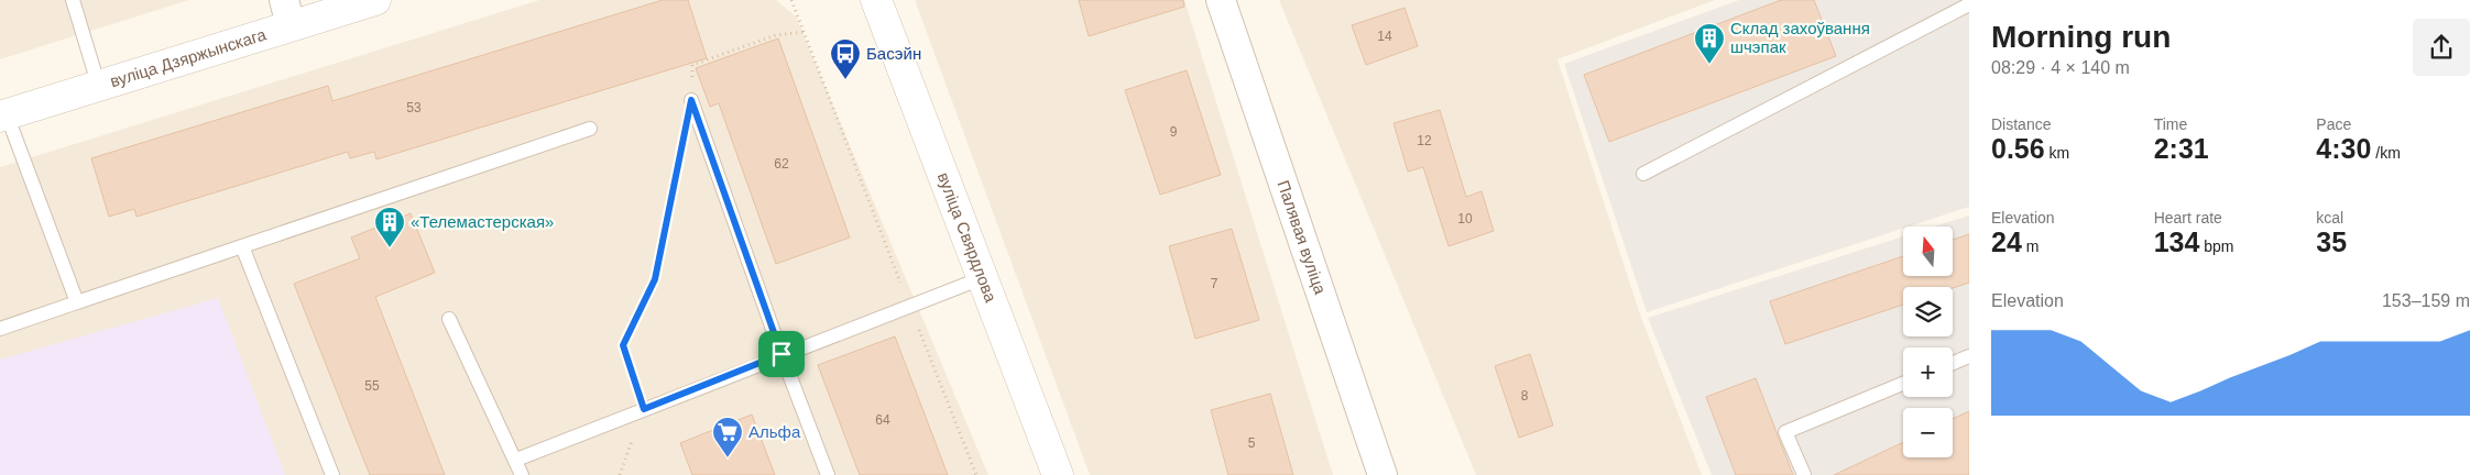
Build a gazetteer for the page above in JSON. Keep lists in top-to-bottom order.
{
  "streets": {
    "main road": ["вуліца Дзяржынскага", "вуліца Свярдлова"],
    "street": ["Палявая вуліца"]
  },
  "places": {
    "building": ["Склад захоўвання шчэпак", "«Телемастерская»"],
    "bus stop": ["Басэйн"],
    "supermarket": ["Альфа"]
  },
  "house_numbers": [
    "14",
    "53",
    "9",
    "12",
    "62",
    "10",
    "7",
    "55",
    "8",
    "64",
    "5"
  ],
  "north": "top",
  "page": {
    "heading": ["Morning run", "08:29 · 4 × 140 m"],
    "stats": [
      ["Distance", "0.56 km"],
      ["Time", "2:31"],
      ["Pace", "4:30 /km"],
      ["Elevation", "24 m"],
      ["Heart rate", "134 bpm"],
      ["kcal", "35"]
    ],
    "map_buttons": ["+", "−"],
    "chart": ["Elevation", "153–159 m"]
  }
}
